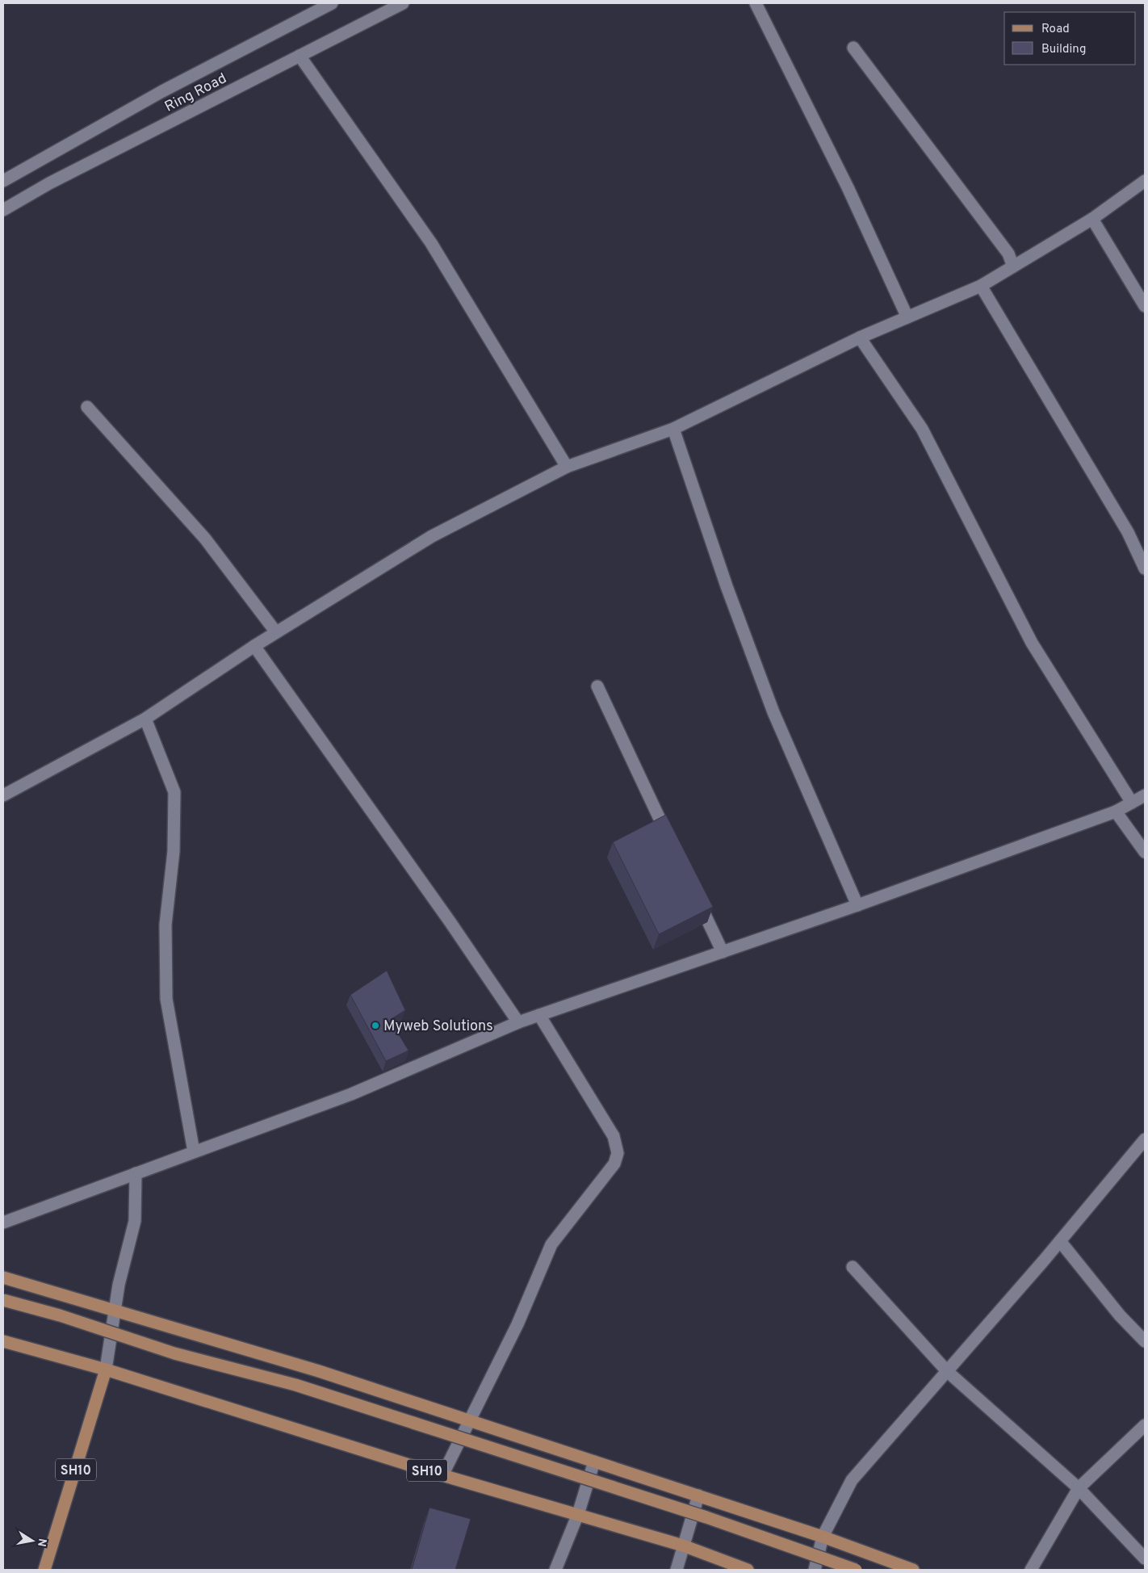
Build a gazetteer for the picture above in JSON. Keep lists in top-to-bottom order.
{
  "streets": {
    "main road": ["SH10"],
    "street": ["Ring Road"]
  },
  "places": ["Myweb Solutions"],
  "legend": ["Road", "Building"],
  "north": "right"
}
